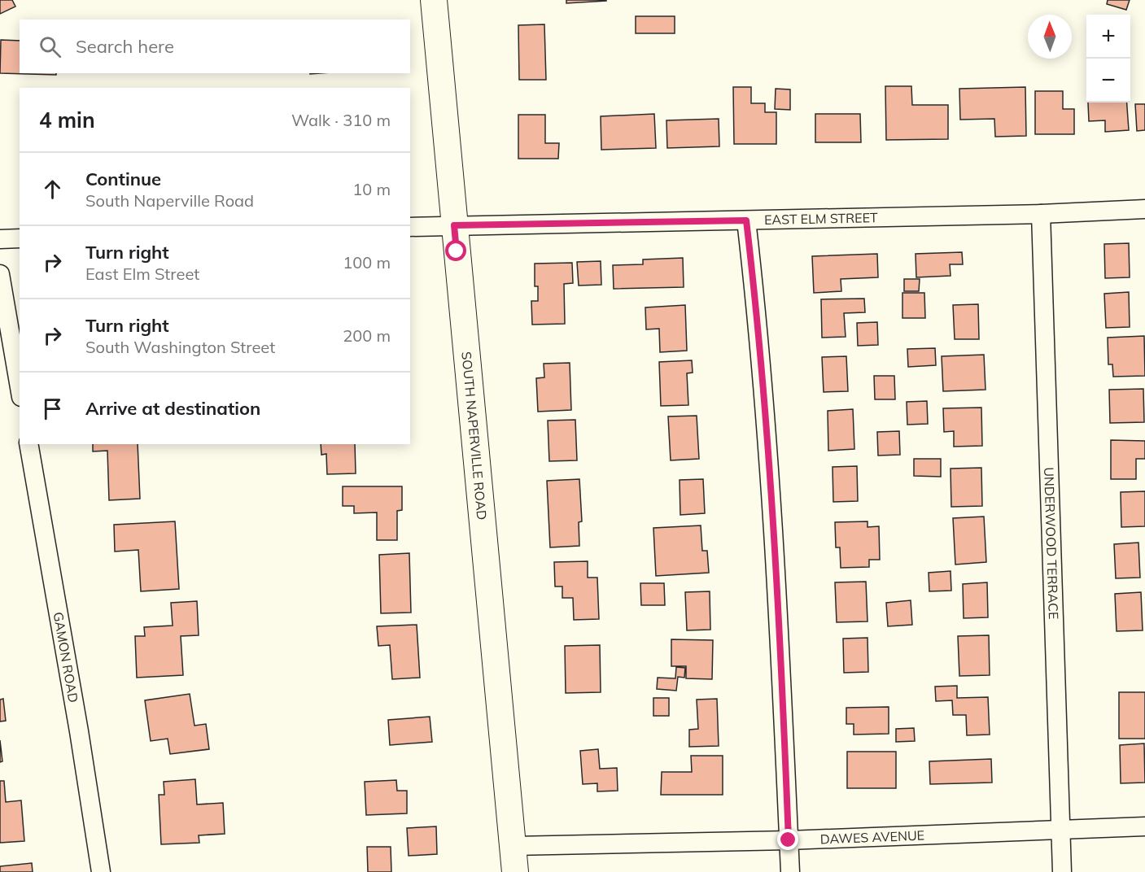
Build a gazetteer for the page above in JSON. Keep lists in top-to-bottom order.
{
  "streets": {
    "main road": ["SOUTH NAPERVILLE ROAD"],
    "street": [
      "EAST ELM STREET",
      "UNDERWOOD TERRACE",
      "GAMON ROAD",
      "DAWES AVENUE"
    ]
  },
  "crossings": [
    ["EAST ELM STREET", "SOUTH NAPERVILLE ROAD"],
    ["EAST ELM STREET", "UNDERWOOD TERRACE"],
    ["SOUTH NAPERVILLE ROAD", "DAWES AVENUE"],
    ["UNDERWOOD TERRACE", "DAWES AVENUE"]
  ],
  "north": "top",
  "page": {
    "map_buttons": ["+", "−"],
    "search": "Search here",
    "heading": ["4 min", "Walk · 310 m"],
    "list": [
      ["Continue", "South Naperville Road", "10 m"],
      ["Turn right", "East Elm Street", "100 m"],
      ["Turn right", "South Washington Street", "200 m"],
      "Arrive at destination"
    ]
  }
}
